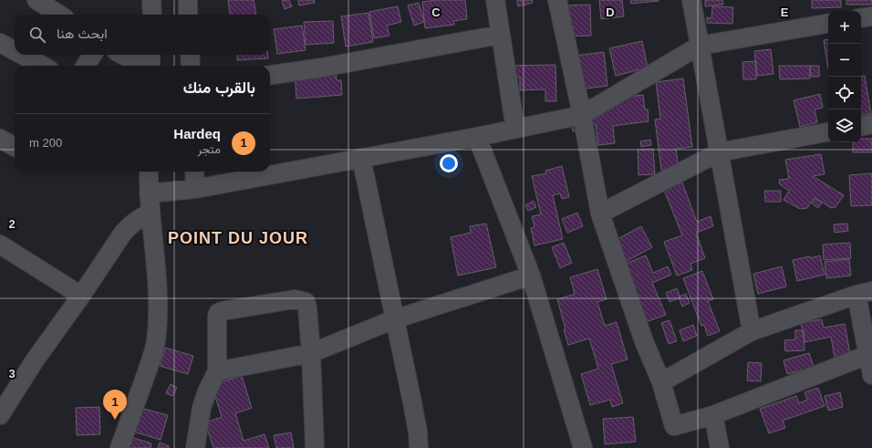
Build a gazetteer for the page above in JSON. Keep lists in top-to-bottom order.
{
  "districts": ["POINT DU JOUR"],
  "page": {
    "map_buttons": ["+", "−"],
    "search": "ابحث هنا",
    "heading": "بالقرب منك",
    "list": [
      {
        "mark": "1",
        "name": "Hardeq",
        "note": "متجر",
        "value": "200 m"
      }
    ],
    "pins": "1"
  },
  "grid": {
    "columns": ["C", "D", "E"],
    "rows": ["2", "3"]
  }
}
